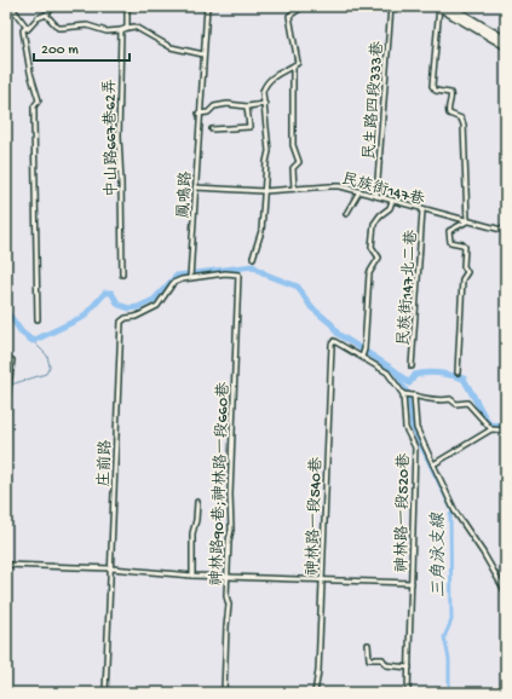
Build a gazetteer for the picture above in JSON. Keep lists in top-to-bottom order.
{
  "streets": {
    "street": [
      "民生路四段333巷",
      "中山路667巷62弄",
      "民族街147巷",
      "鳳鳴路",
      "民族街147北二巷",
      "庄前路",
      "神林路90巷;神林路一段660巷",
      "神林路一段520巷",
      "神林路一段540巷"
    ]
  },
  "crossings": [
    ["民生路四段333巷", "民族街147巷"],
    ["民族街147巷", "鳳鳴路"],
    ["民族街147巷", "民族街147北二巷"],
    ["鳳鳴路", "庄前路"],
    ["鳳鳴路", "神林路90巷;神林路一段660巷"],
    ["庄前路", "神林路90巷;神林路一段660巷"]
  ],
  "water": ["三角泳支線"],
  "scale_bar": "200 m"
}
